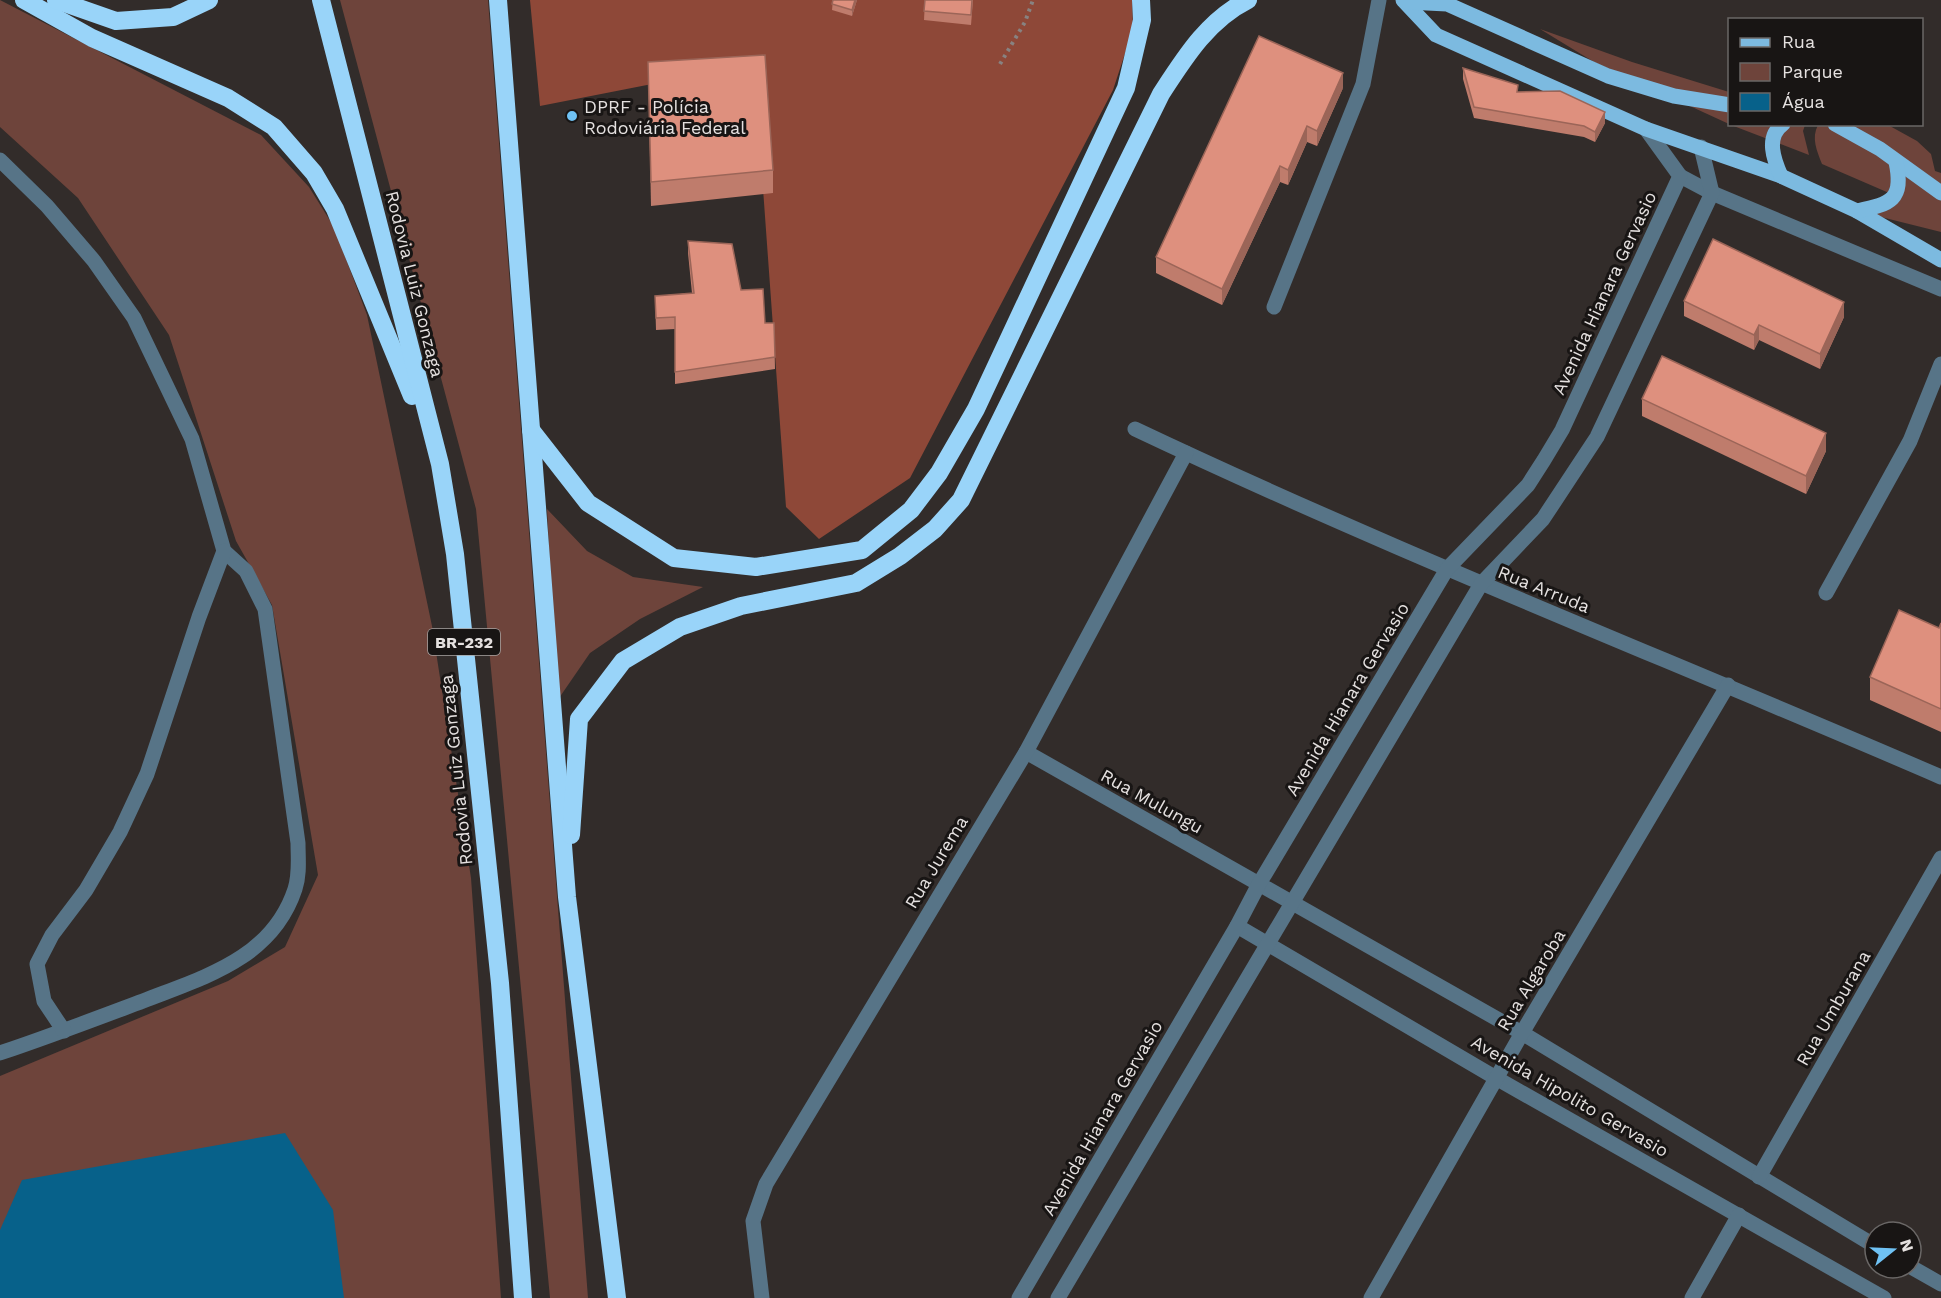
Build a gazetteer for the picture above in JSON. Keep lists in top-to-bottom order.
{
  "streets": {
    "highway": ["Rodovia Luiz Gonzaga", "BR-232"],
    "street": [
      "Avenida Hianara Gervasio",
      "Rua Arruda",
      "Rua Mulungu",
      "Rua Jurema",
      "Rua Algaroba",
      "Rua Umburana",
      "Avenida Hipolito Gervasio"
    ]
  },
  "crossings": [
    ["Avenida Hianara Gervasio", "Rua Arruda"],
    ["Avenida Hianara Gervasio", "Rua Mulungu"],
    ["Avenida Hianara Gervasio", "Avenida Hipolito Gervasio"],
    ["Rua Arruda", "Rua Jurema"],
    ["Rua Arruda", "Rua Algaroba"],
    ["Rua Mulungu", "Rua Jurema"],
    ["Rua Mulungu", "Rua Algaroba"],
    ["Rua Mulungu", "Rua Umburana"],
    ["Rua Algaroba", "Avenida Hipolito Gervasio"]
  ],
  "places": ["DPRF - Polícia Rodoviária Federal"],
  "legend": ["Rua", "Parque", "Água"],
  "north": "right"
}
